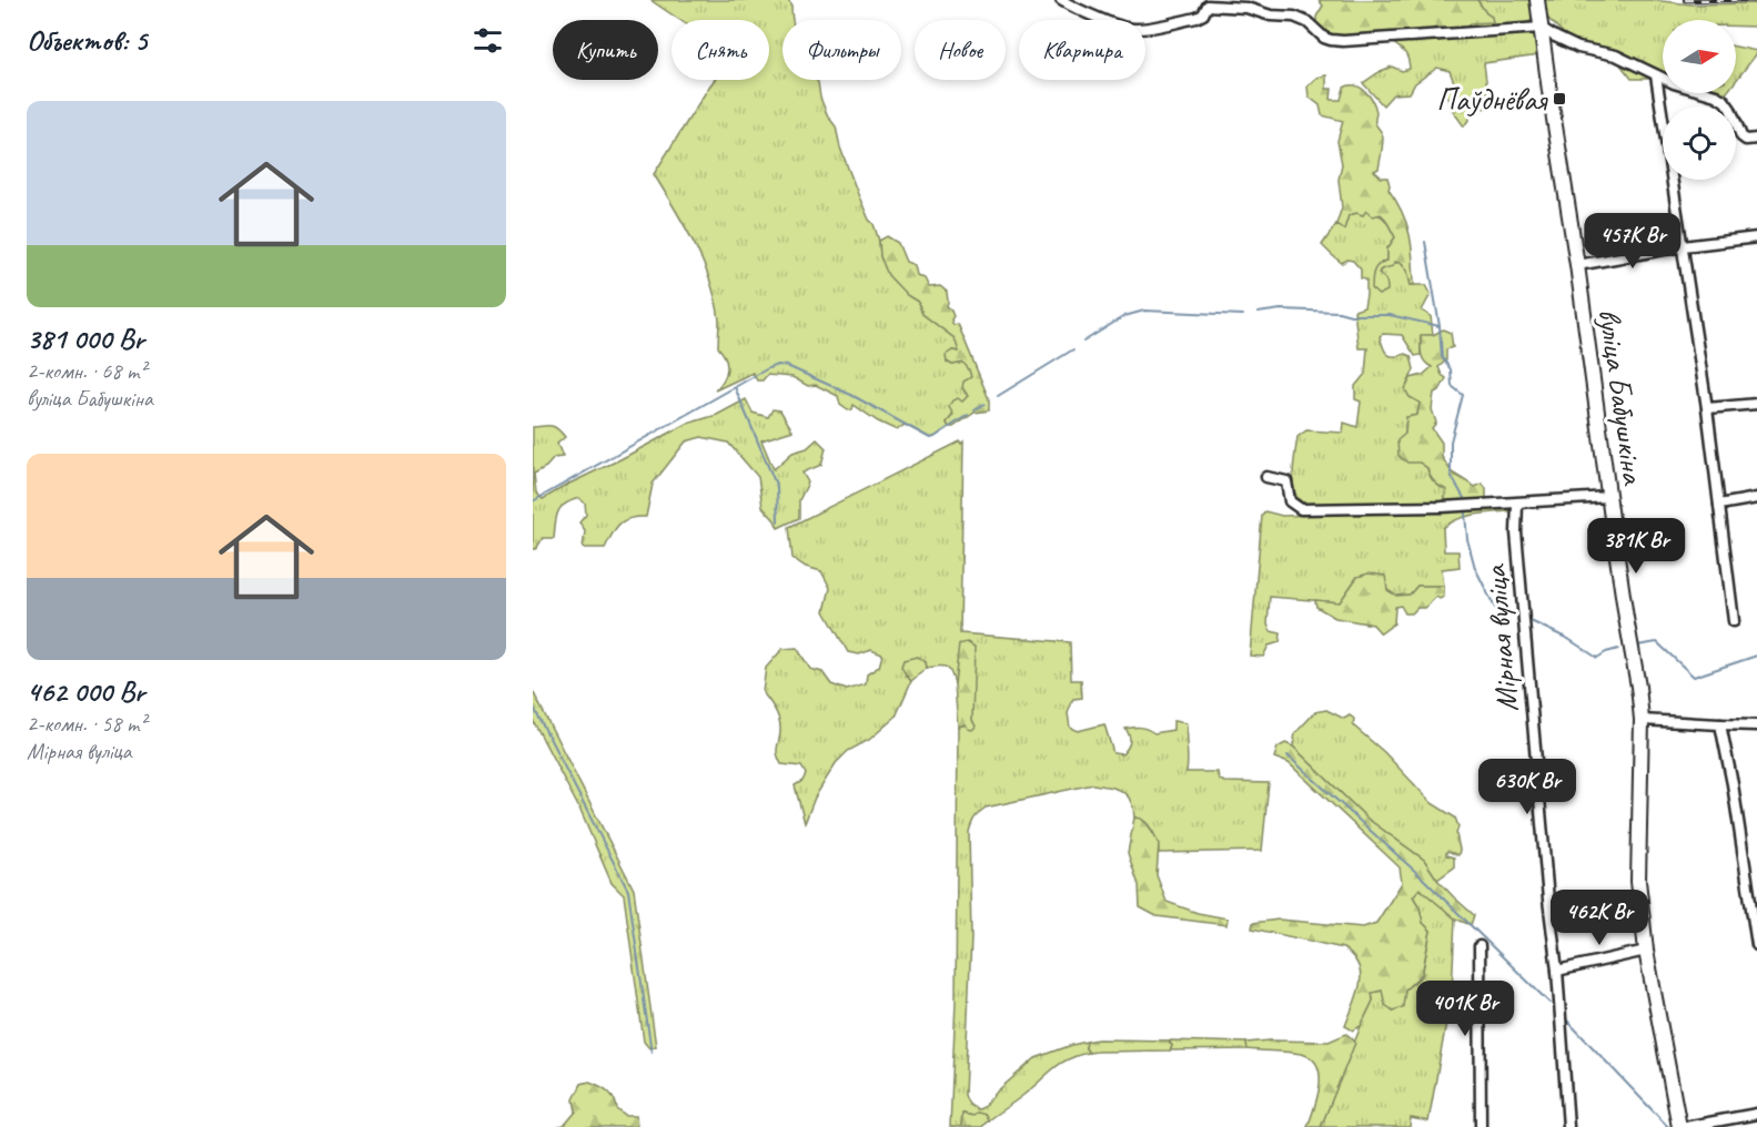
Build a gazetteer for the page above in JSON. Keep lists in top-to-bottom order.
{
  "streets": {
    "street": ["вуліца Бабушкіна", "Мірная вуліца"]
  },
  "places": {
    "transit": ["Паўднёвая"]
  },
  "north": "right",
  "page": {
    "heading": "Объектов: 5",
    "chip": [
      "Купить",
      "Снять",
      "Фильтры",
      "Новое",
      "Квартира"
    ],
    "list": [
      {
        "name": "381 000 Br",
        "note": "2-комн. · 68 m² · вуліца Бабушкіна"
      },
      {
        "name": "462 000 Br",
        "note": "2-комн. · 58 m² · Мірная вуліца"
      }
    ],
    "price": [
      "457K Br",
      "381K Br",
      "630K Br",
      "462K Br",
      "401K Br"
    ]
  }
}
